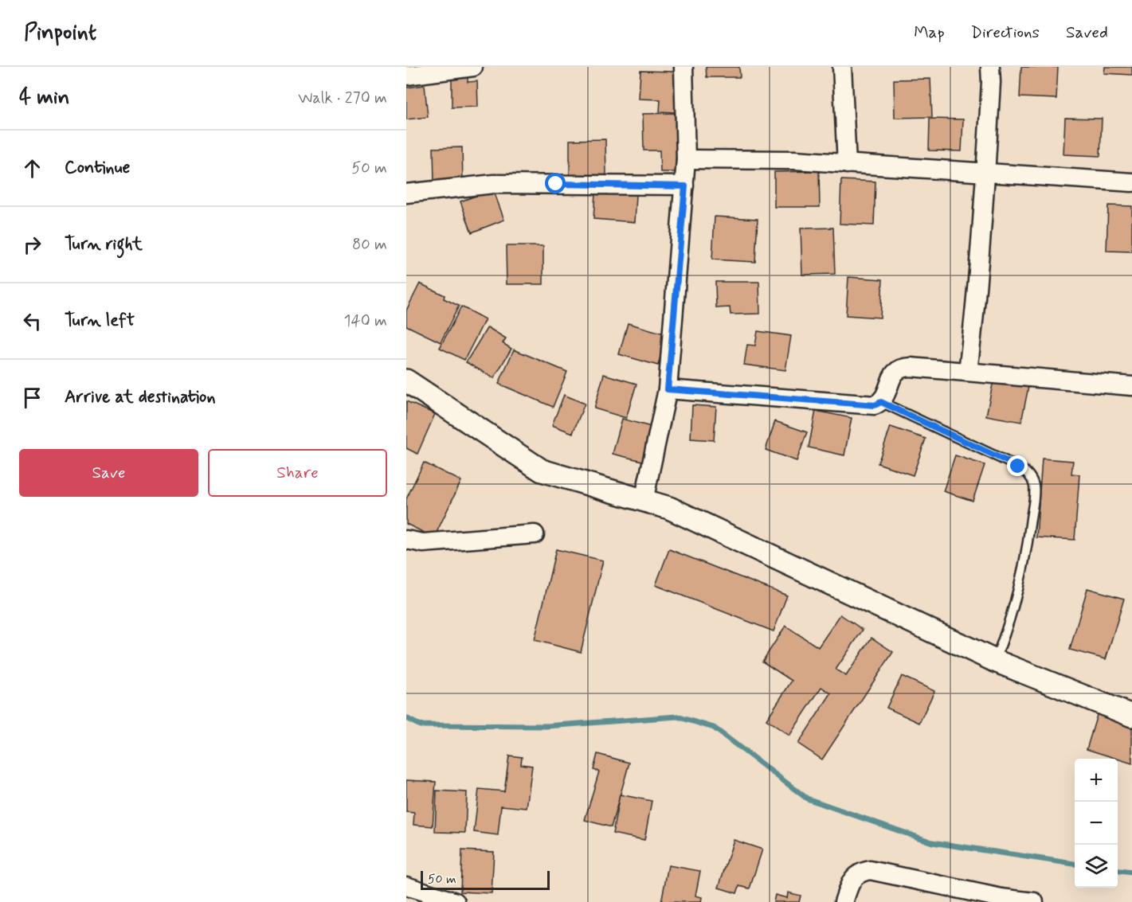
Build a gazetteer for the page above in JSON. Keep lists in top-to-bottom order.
{
  "scale_bar": "50 m",
  "page": {
    "header": "Pinpoint",
    "nav": ["Map", "Directions", "Saved"],
    "heading": ["4 min", "Walk · 270 m"],
    "list": [
      ["Continue", "50 m"],
      ["Turn right", "80 m"],
      ["Turn left", "140 m"],
      "Arrive at destination"
    ],
    "buttons": ["Save", "Share"],
    "map_buttons": ["+", "−"],
    "scale": "50 m"
  }
}
